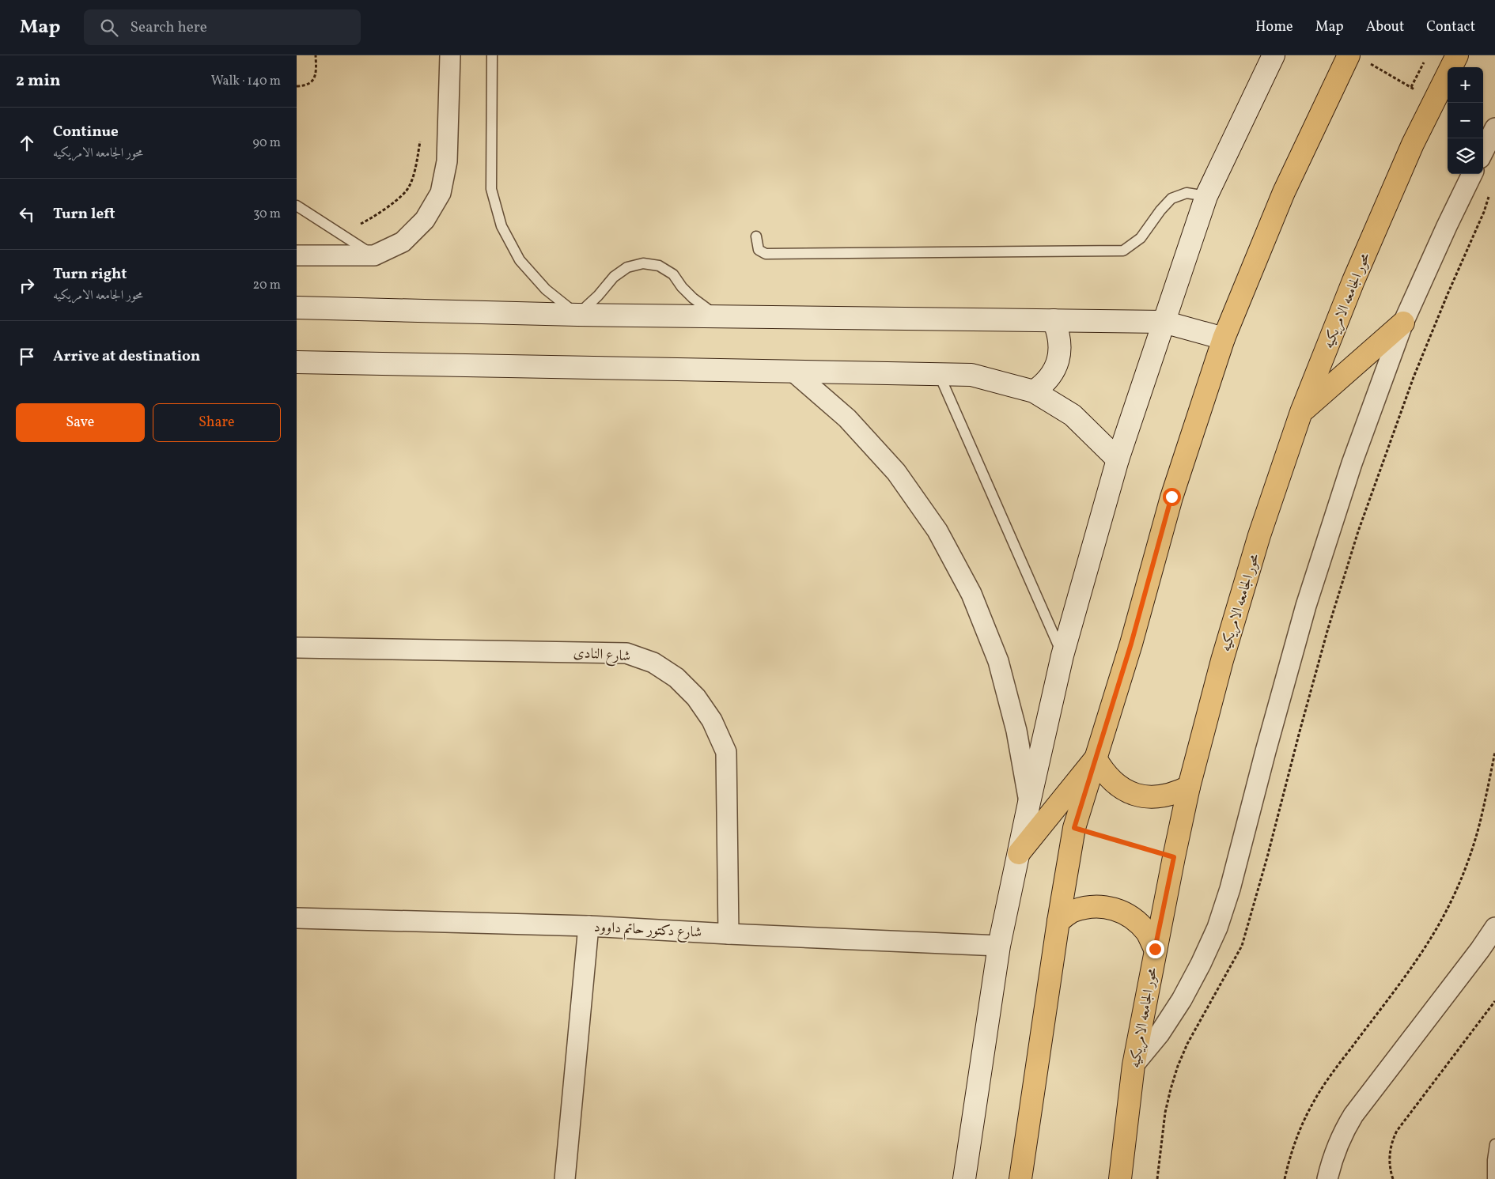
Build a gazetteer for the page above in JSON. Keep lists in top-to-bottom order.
{
  "streets": {
    "main road": ["محور الجامعه الامريكيه"],
    "street": ["شارع النادى", "شارع دكتور حاتم داوود"]
  },
  "crossings": [
    ["شارع النادى", "شارع دكتور حاتم داوود"]
  ],
  "page": {
    "header": "Map",
    "search": "Search here",
    "nav": [
      "Home",
      "Map",
      "About",
      "Contact"
    ],
    "heading": ["2 min", "Walk · 140 m"],
    "map_buttons": ["+", "−"],
    "list": [
      ["Continue", "محور الجامعه الامريكيه", "90 m"],
      ["Turn left", "30 m"],
      ["Turn right", "محور الجامعه الامريكيه", "20 m"],
      "Arrive at destination"
    ],
    "buttons": ["Save", "Share"]
  }
}
